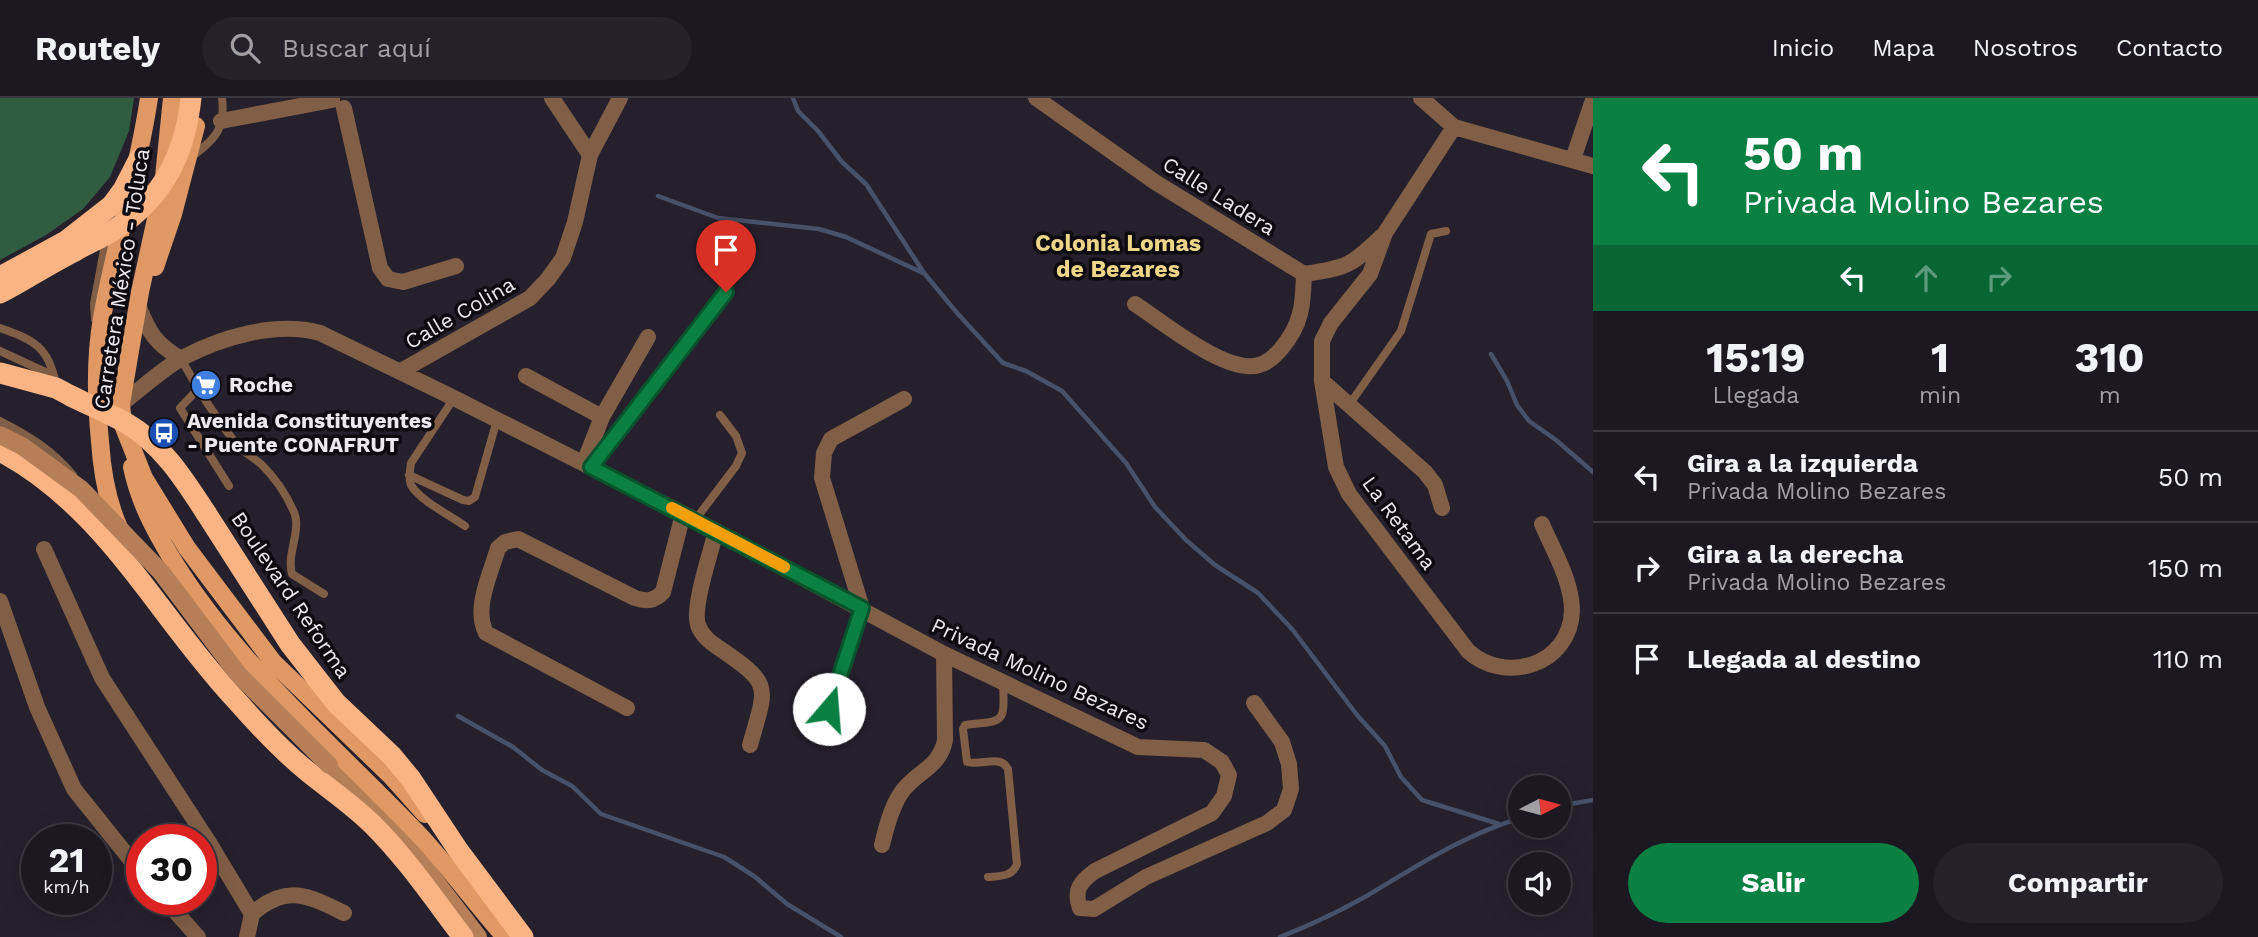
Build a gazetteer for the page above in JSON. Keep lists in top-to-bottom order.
{
  "streets": {
    "highway": ["Boulevard Reforma"],
    "main road": ["Carretera México - Toluca"],
    "street": [
      "Calle Ladera",
      "Calle Colina",
      "La Retama",
      "Privada Molino Bezares"
    ]
  },
  "crossings": [
    ["Carretera México - Toluca", "Boulevard Reforma"],
    ["Carretera México - Toluca", "Privada Molino Bezares"],
    ["Calle Colina", "Privada Molino Bezares"]
  ],
  "districts": ["Colonia Lomas de Bezares"],
  "places": {
    "supermarket": ["Roche"],
    "bus stop": ["Avenida Constituyentes - Puente CONAFRUT"]
  },
  "north": "right",
  "page": {
    "header": "Routely",
    "search": "Buscar aquí",
    "nav": [
      "Inicio",
      "Mapa",
      "Nosotros",
      "Contacto"
    ],
    "turn": ["50 m", "Privada Molino Bezares"],
    "eta": [
      "15:19",
      "Llegada",
      "1",
      "min",
      "310",
      "m"
    ],
    "list": [
      {
        "name": "Gira a la izquierda",
        "note": "Privada Molino Bezares",
        "value": "50 m"
      },
      {
        "name": "Gira a la derecha",
        "note": "Privada Molino Bezares",
        "value": "150 m"
      },
      {
        "name": "Llegada al destino",
        "value": "110 m"
      }
    ],
    "speed": "21 km/h",
    "limit": "30",
    "buttons": ["Salir", "Compartir"]
  }
}
